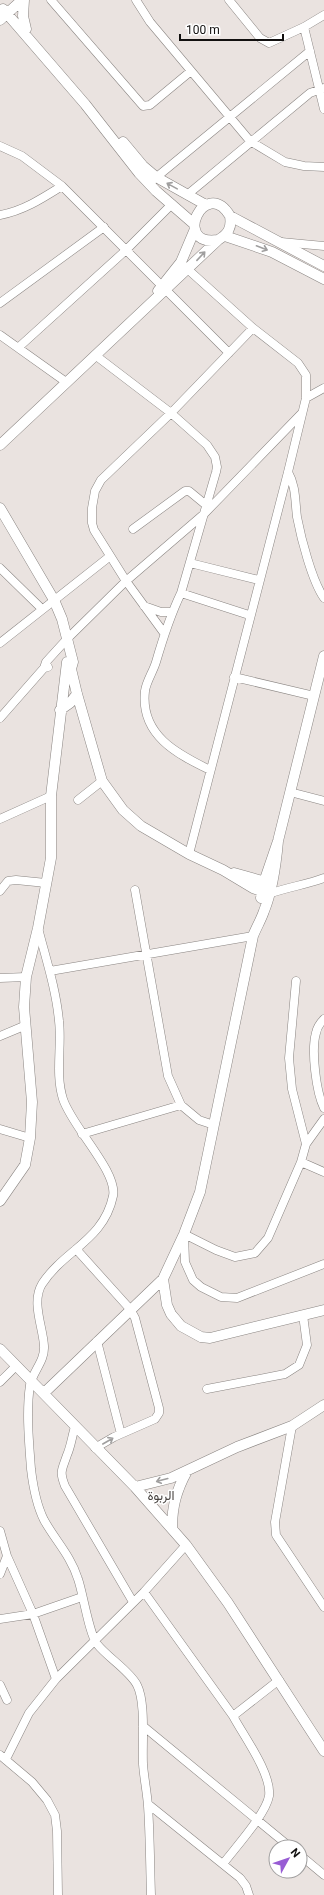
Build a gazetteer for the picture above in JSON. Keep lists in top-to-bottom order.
{
  "districts": ["الربوة"],
  "scale_bar": "100 m",
  "north": "top right"
}
